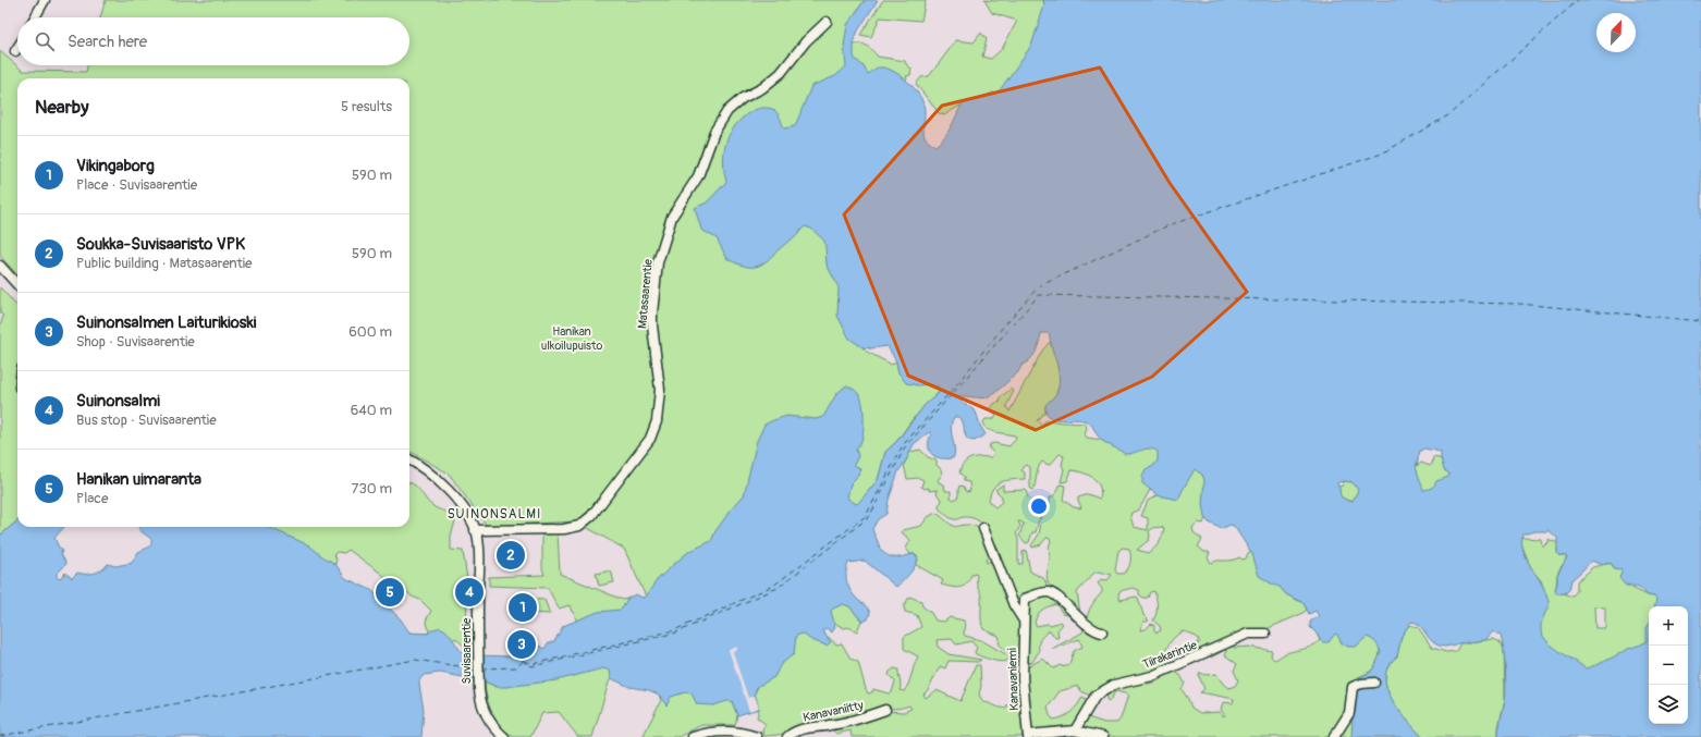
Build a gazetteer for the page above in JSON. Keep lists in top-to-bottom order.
{
  "streets": {
    "street": [
      "Matasaarentie",
      "Suvisaarentie",
      "Tiirakarintie",
      "Kanavaniemi",
      "Kanavaniitty"
    ]
  },
  "crossings": [
    ["Matasaarentie", "Suvisaarentie"]
  ],
  "districts": ["SUINONSALMI"],
  "parks": ["Hanikan ulkoilupuisto"],
  "north": "top right",
  "page": {
    "search": "Search here",
    "heading": ["Nearby", "5 results"],
    "list": [
      {
        "mark": "1",
        "name": "Vikingaborg",
        "note": "Place · Suvisaarentie",
        "value": "590 m"
      },
      {
        "mark": "2",
        "name": "Soukka-Suvisaaristo VPK",
        "note": "Public building · Matasaarentie",
        "value": "590 m"
      },
      {
        "mark": "3",
        "name": "Suinonsalmen Laiturikioski",
        "note": "Shop · Suvisaarentie",
        "value": "600 m"
      },
      {
        "mark": "4",
        "name": "Suinonsalmi",
        "note": "Bus stop · Suvisaarentie",
        "value": "640 m"
      },
      {
        "mark": "5",
        "name": "Hanikan uimaranta",
        "note": "Place",
        "value": "730 m"
      }
    ],
    "pins": [
      "2",
      "4",
      "5",
      "1",
      "3"
    ],
    "map_buttons": ["+", "−"]
  }
}
